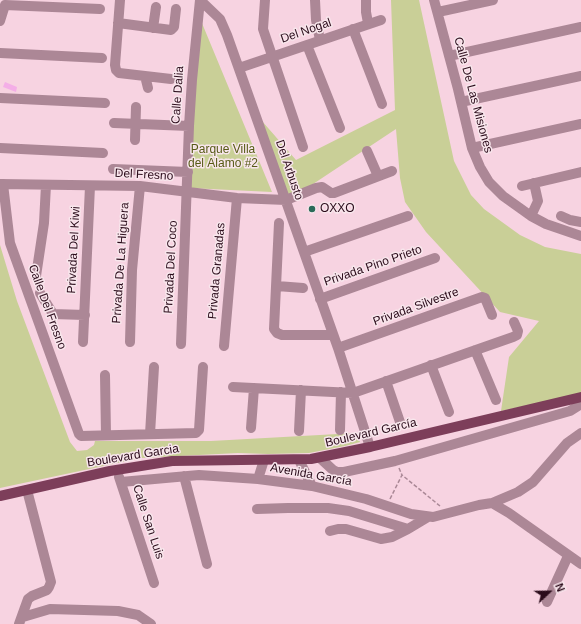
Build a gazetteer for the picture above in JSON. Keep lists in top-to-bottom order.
{
  "streets": {
    "main road": ["Boulevard García", "Boulevard Garcia"],
    "street": [
      "Del Nogal",
      "Calle Dalia",
      "Calle De Las Misiones",
      "Del Arbusto",
      "Del Fresno",
      "Privada Del Kiwi",
      "Privada De La Higuera",
      "Privada Pino Prieto",
      "Privada Del Coco",
      "Privada Granadas",
      "Calle Del Fresno",
      "Privada Silvestre",
      "Avenida García",
      "Calle San Luis"
    ]
  },
  "crossings": [
    ["Del Nogal", "Del Arbusto"],
    ["Calle Dalia", "Del Arbusto"],
    ["Calle Dalia", "Del Fresno"],
    ["Calle Dalia", "Privada Del Coco"],
    ["Del Arbusto", "Del Fresno"],
    ["Del Arbusto", "Privada Pino Prieto"],
    ["Del Arbusto", "Privada Silvestre"],
    ["Del Arbusto", "Boulevard García"],
    ["Del Fresno", "Privada Del Kiwi"],
    ["Del Fresno", "Privada De La Higuera"],
    ["Del Fresno", "Privada Del Coco"],
    ["Del Fresno", "Privada Granadas"],
    ["Del Fresno", "Calle Del Fresno"],
    ["Boulevard García", "Boulevard Garcia"],
    ["Boulevard Garcia", "Calle San Luis"],
    ["Avenida García", "Calle San Luis"]
  ],
  "parks": ["Parque Villa del Alamo #2"],
  "places": ["OXXO"],
  "north": "right"
}
